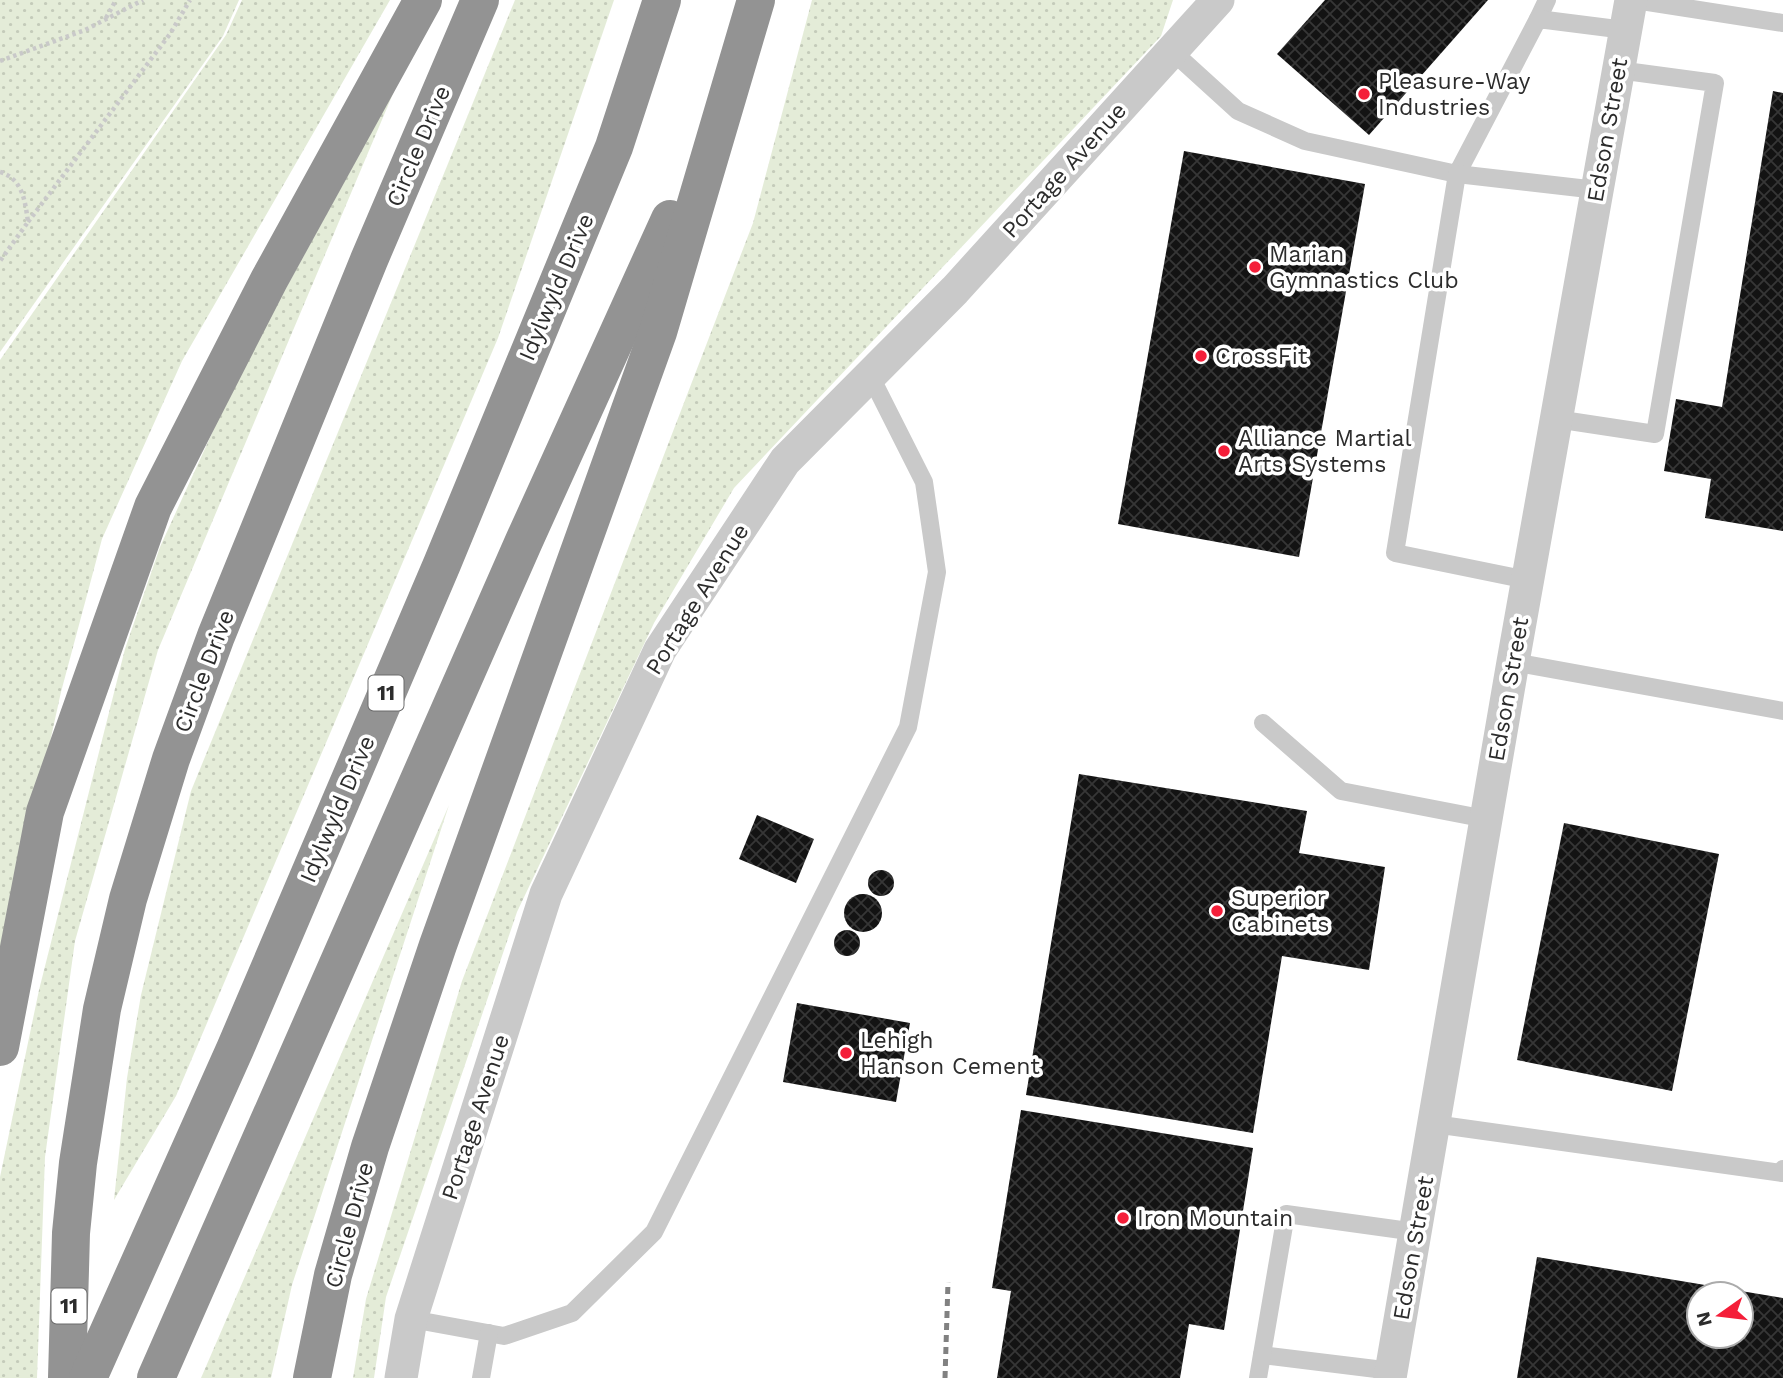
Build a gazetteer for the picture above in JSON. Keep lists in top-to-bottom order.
{
  "streets": {
    "highway": ["Circle Drive", "Idylwyld Drive", "11"],
    "street": ["Edson Street", "Portage Avenue"]
  },
  "places": [
    "Pleasure-Way Industries",
    "Marian Gymnastics Club",
    "CrossFit",
    "Alliance Martial Arts Systems",
    "Superior Cabinets",
    "Lehigh Hanson Cement",
    "Iron Mountain"
  ],
  "north": "left"
}
